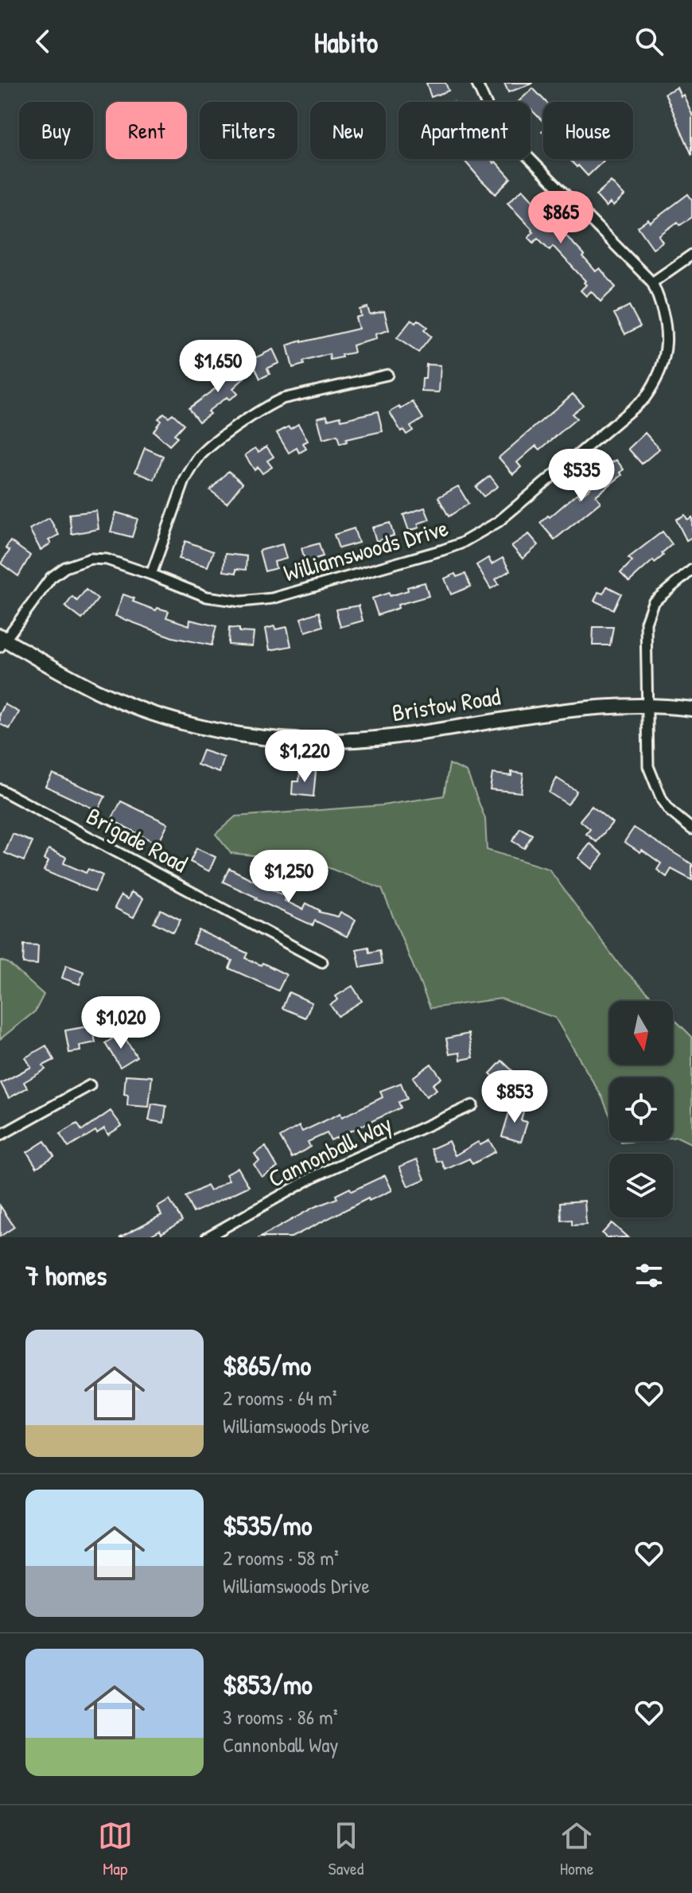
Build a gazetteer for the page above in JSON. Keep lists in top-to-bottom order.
{
  "streets": {
    "main road": ["Bristow Road"],
    "street": ["Williamswoods Drive", "Brigade Road", "Cannonball Way"]
  },
  "crossings": [
    ["Williamswoods Drive", "Bristow Road"]
  ],
  "north": "bottom",
  "page": {
    "header": "Habito",
    "chip": [
      "Buy",
      "Rent",
      "Filters",
      "New",
      "Apartment",
      "House"
    ],
    "price": [
      "$865",
      "$1,650",
      "$535",
      "$1,220",
      "$1,250",
      "$1,020",
      "$853"
    ],
    "heading": "7 homes",
    "list": [
      {
        "name": "$865/mo",
        "note": "2 rooms · 64 m² · Williamswoods Drive"
      },
      {
        "name": "$535/mo",
        "note": "2 rooms · 58 m² · Williamswoods Drive"
      },
      {
        "name": "$853/mo",
        "note": "3 rooms · 86 m² · Cannonball Way"
      }
    ],
    "tabs": ["Map", "Saved", "Home"]
  }
}
